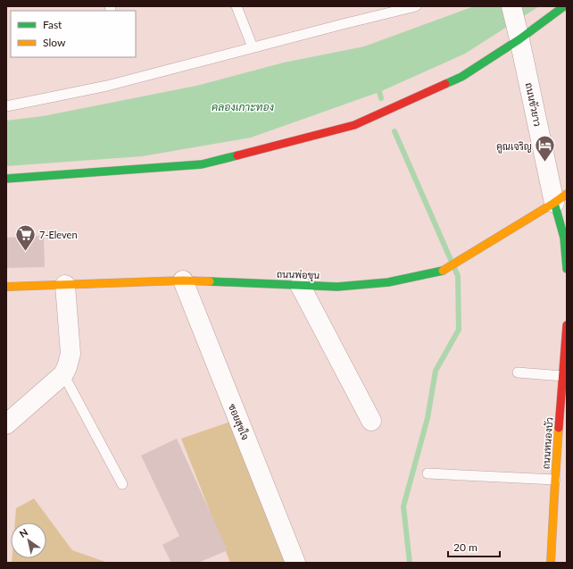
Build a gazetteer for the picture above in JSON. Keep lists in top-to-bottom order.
{
  "streets": {
    "street": [
      "ถนนขัวยาว",
      "ถนนพ่อขุน",
      "ซอยสุขใจ",
      "ถนนหนองบัว"
    ]
  },
  "crossings": [
    ["ถนนขัวยาว", "ถนนพ่อขุน"],
    ["ถนนพ่อขุน", "ซอยสุขใจ"]
  ],
  "water": ["คลองเกาะทอง"],
  "places": {
    "hotel": ["คูณเจริญ"],
    "supermarket": ["7-Eleven"]
  },
  "legend": ["Fast", "Slow"],
  "scale_bar": "20 m",
  "north": "top left"
}
